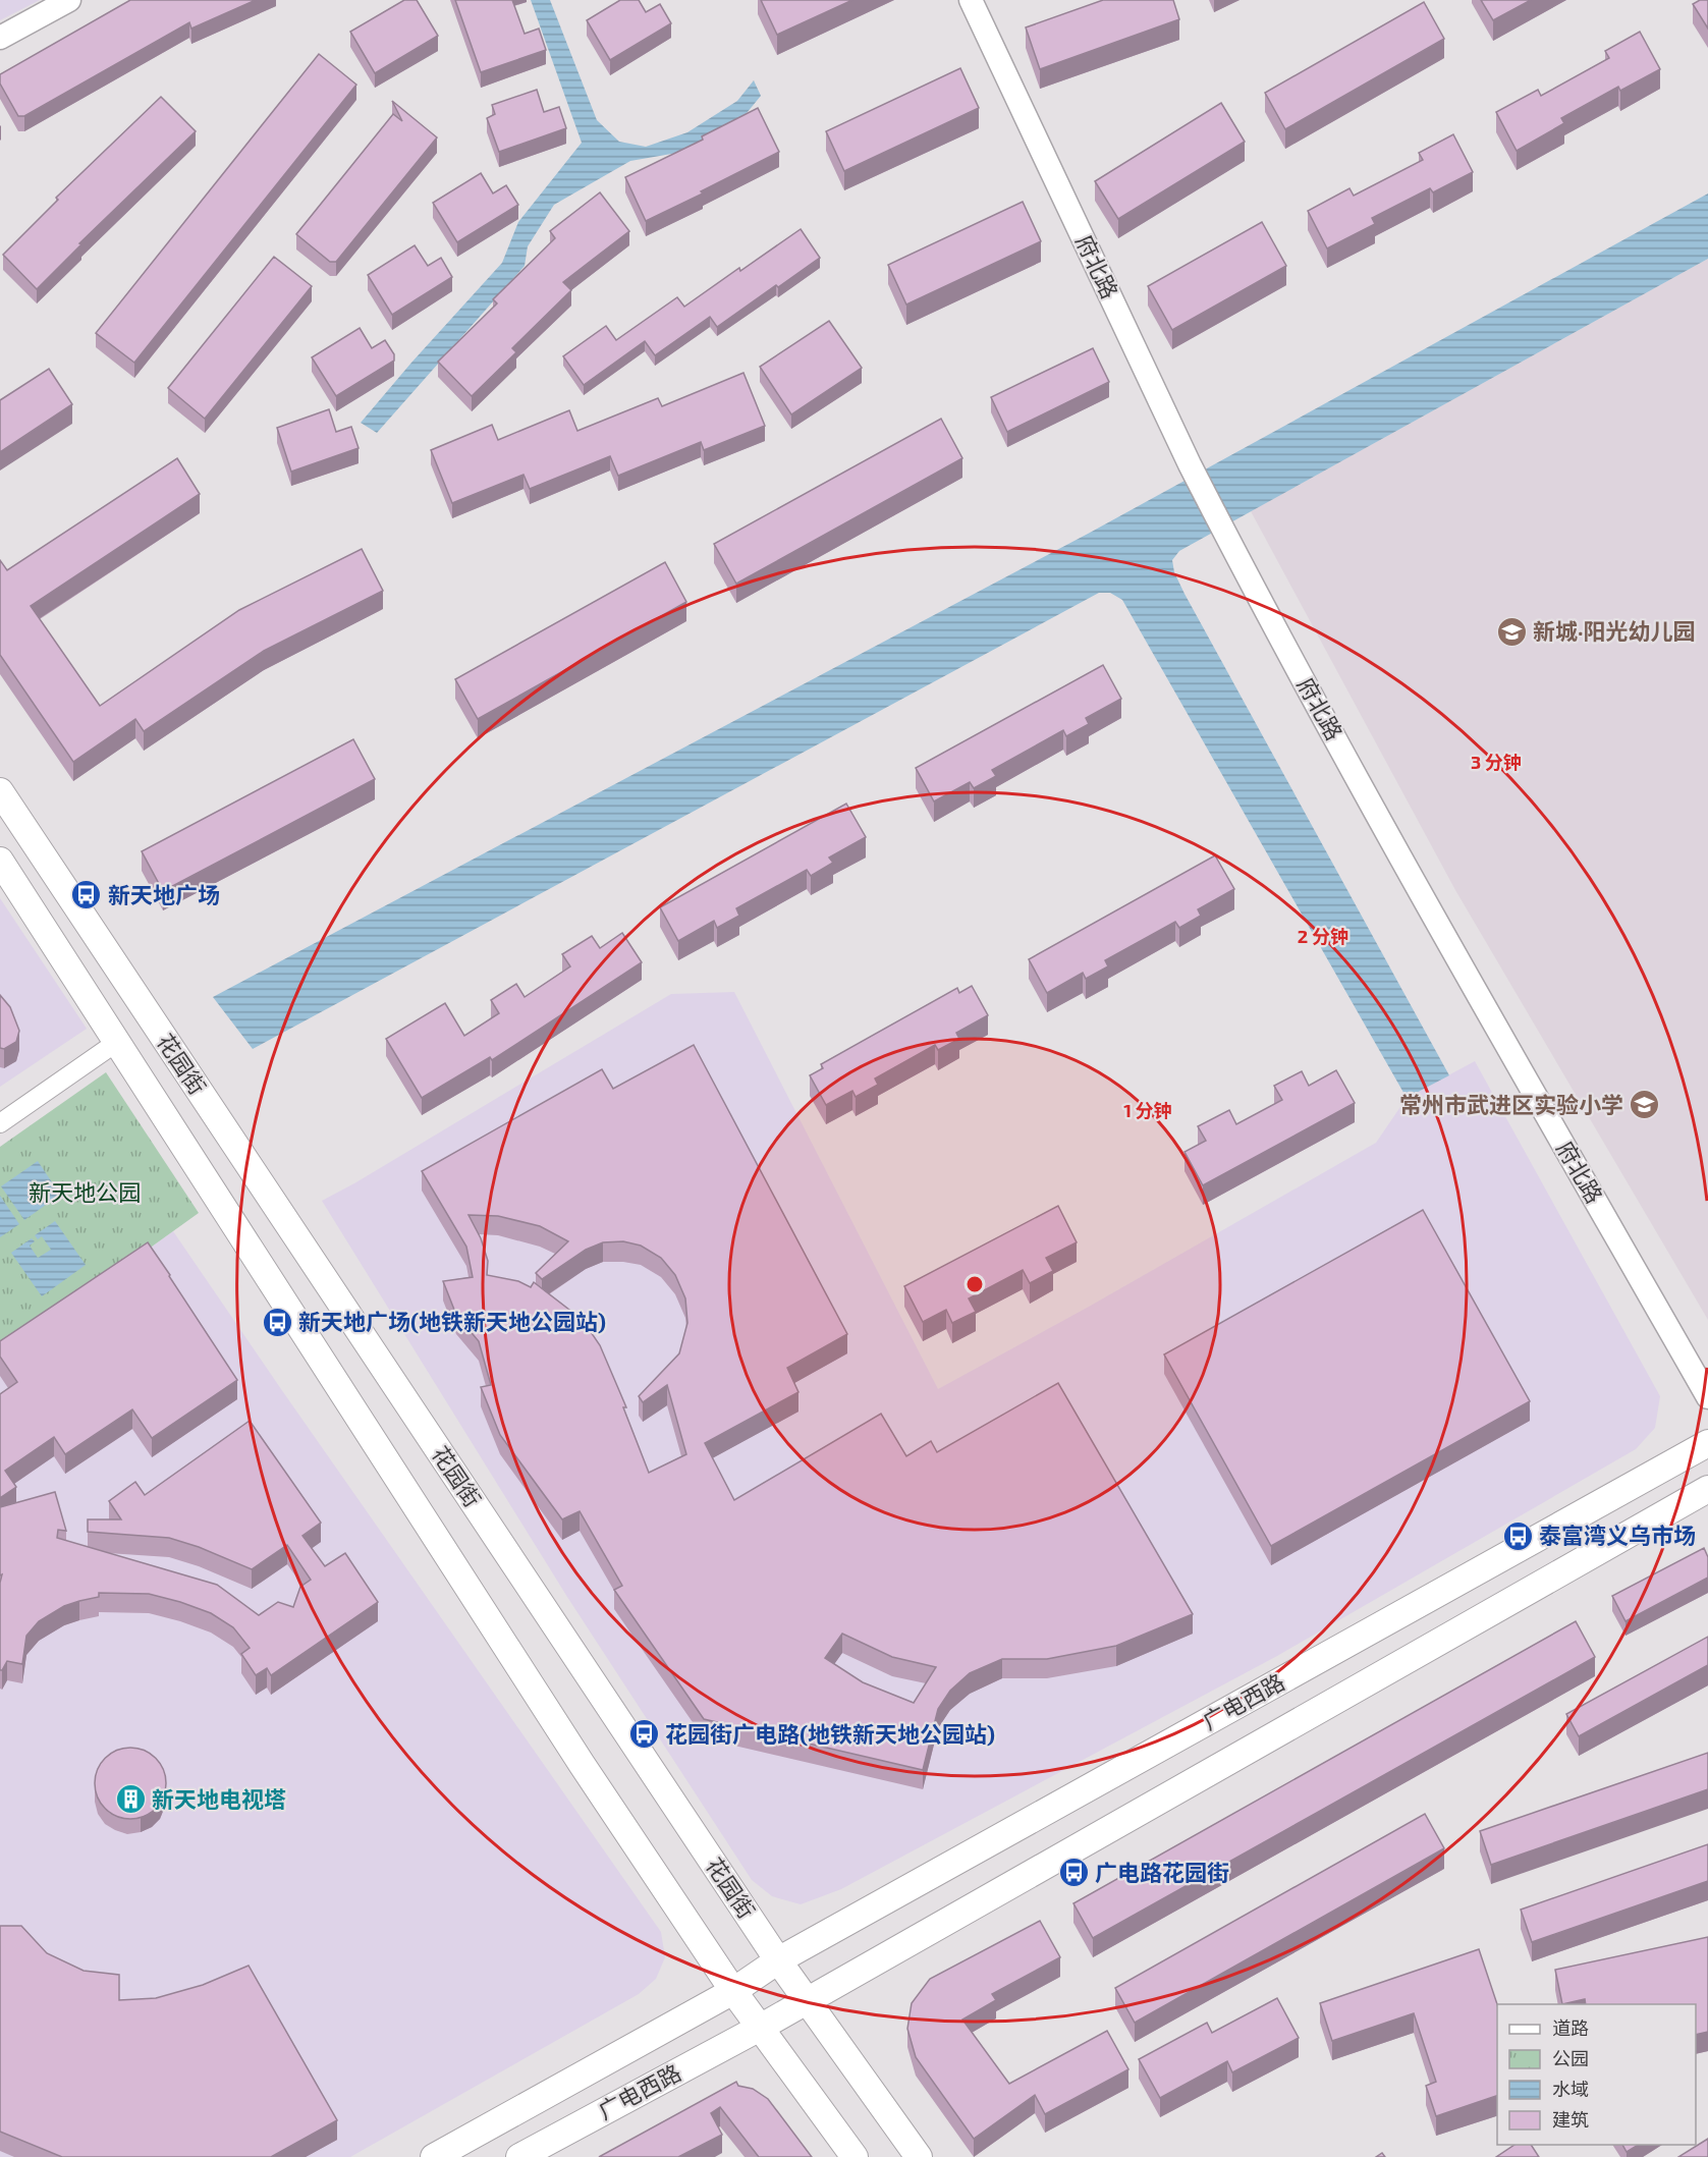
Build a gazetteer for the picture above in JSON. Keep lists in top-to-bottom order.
{
  "streets": {
    "main road": ["花园街", "广电西路"],
    "street": ["府北路"]
  },
  "crossings": [
    ["花园街", "广电西路"]
  ],
  "parks": ["新天地公园"],
  "places": {
    "school or university": ["新城·阳光幼儿园", "常州市武进区实验小学"],
    "bus stop": [
      "新天地广场",
      "新天地广场(地铁新天地公园站)",
      "泰富湾义乌市场",
      "花园街广电路(地铁新天地公园站)",
      "广电路花园街"
    ],
    "building": ["新天地电视塔"]
  },
  "legend": [
    "道路",
    "公园",
    "水域",
    "建筑"
  ],
  "rings": ["3 分钟", "2 分钟", "1 分钟"]
}
